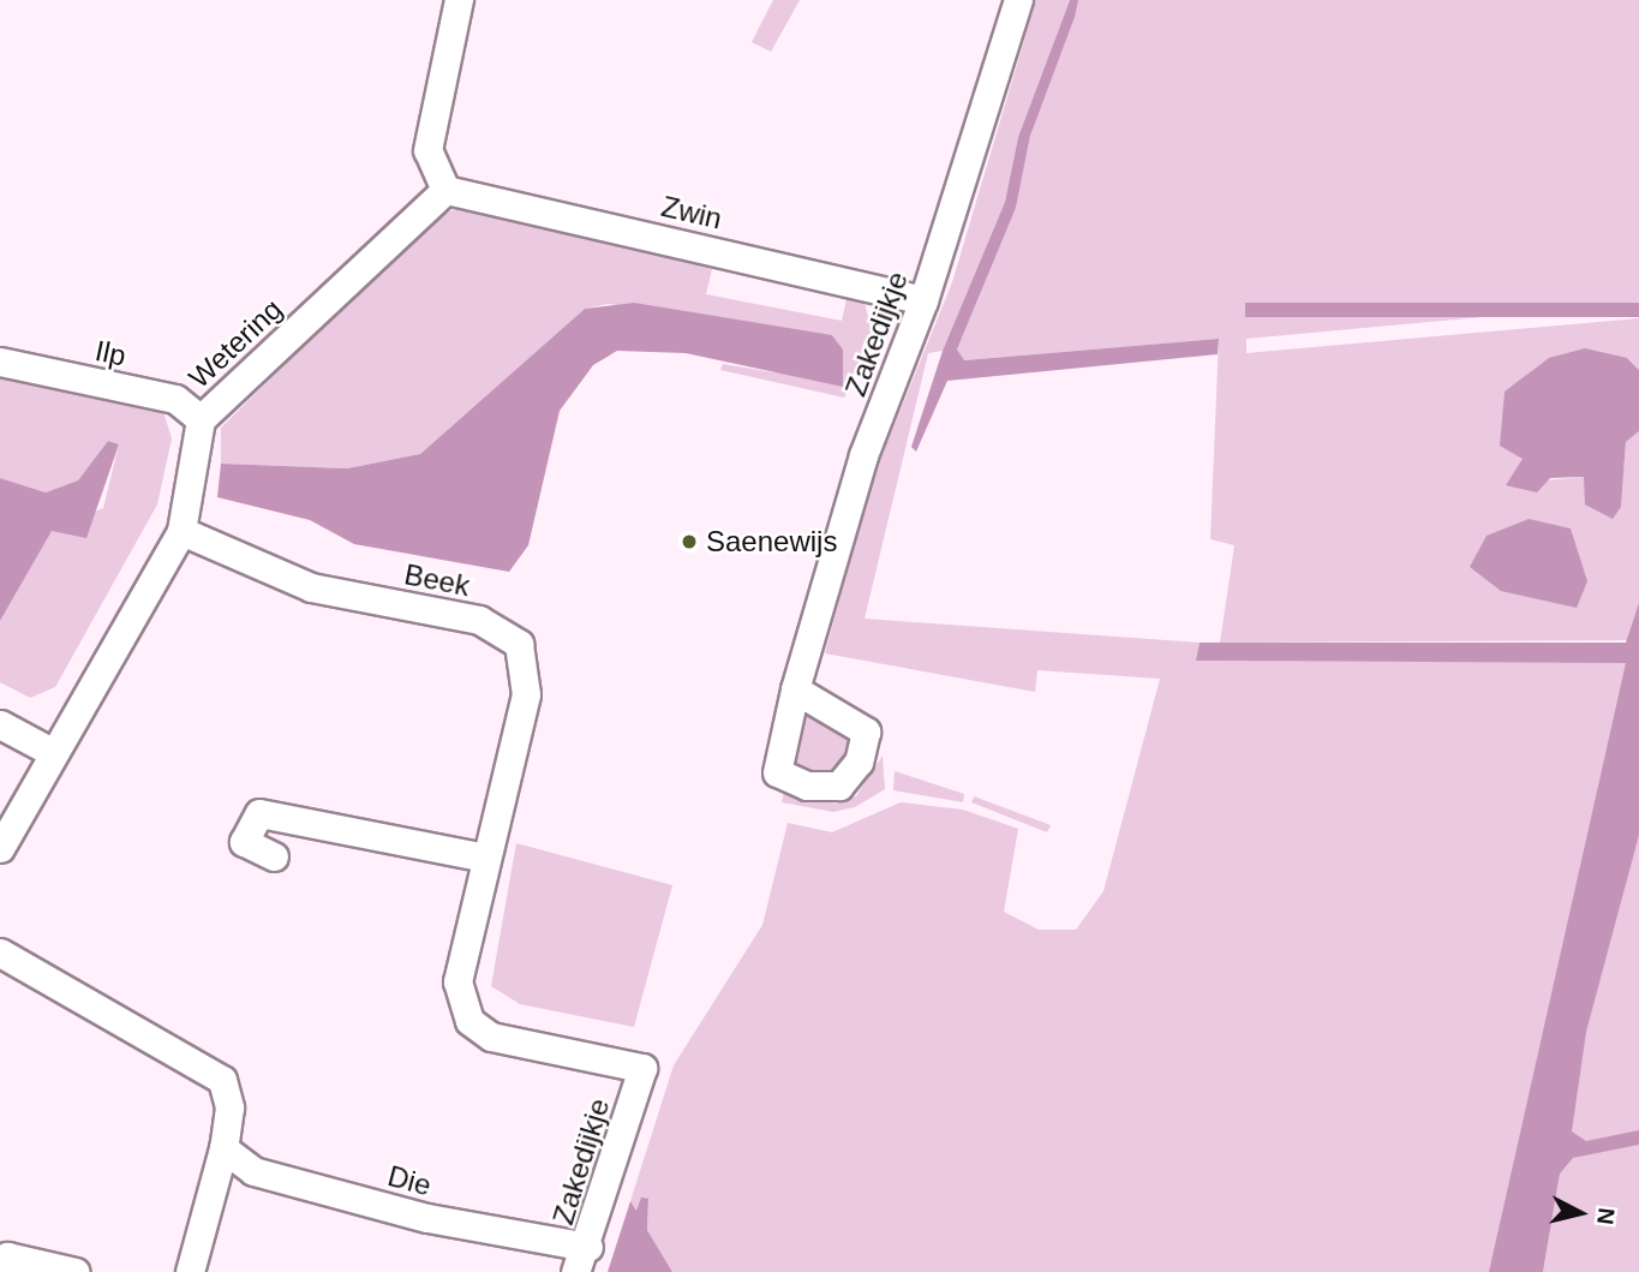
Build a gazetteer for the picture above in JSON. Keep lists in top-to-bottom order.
{
  "streets": {
    "street": [
      "Zwin",
      "Zakedijkje",
      "Wetering",
      "Ilp",
      "Beek",
      "Die"
    ]
  },
  "crossings": [
    ["Zwin", "Zakedijkje"],
    ["Zwin", "Wetering"],
    ["Zakedijkje", "Beek"],
    ["Zakedijkje", "Die"],
    ["Wetering", "Ilp"],
    ["Wetering", "Beek"]
  ],
  "places": ["Saenewijs"],
  "north": "right"
}
